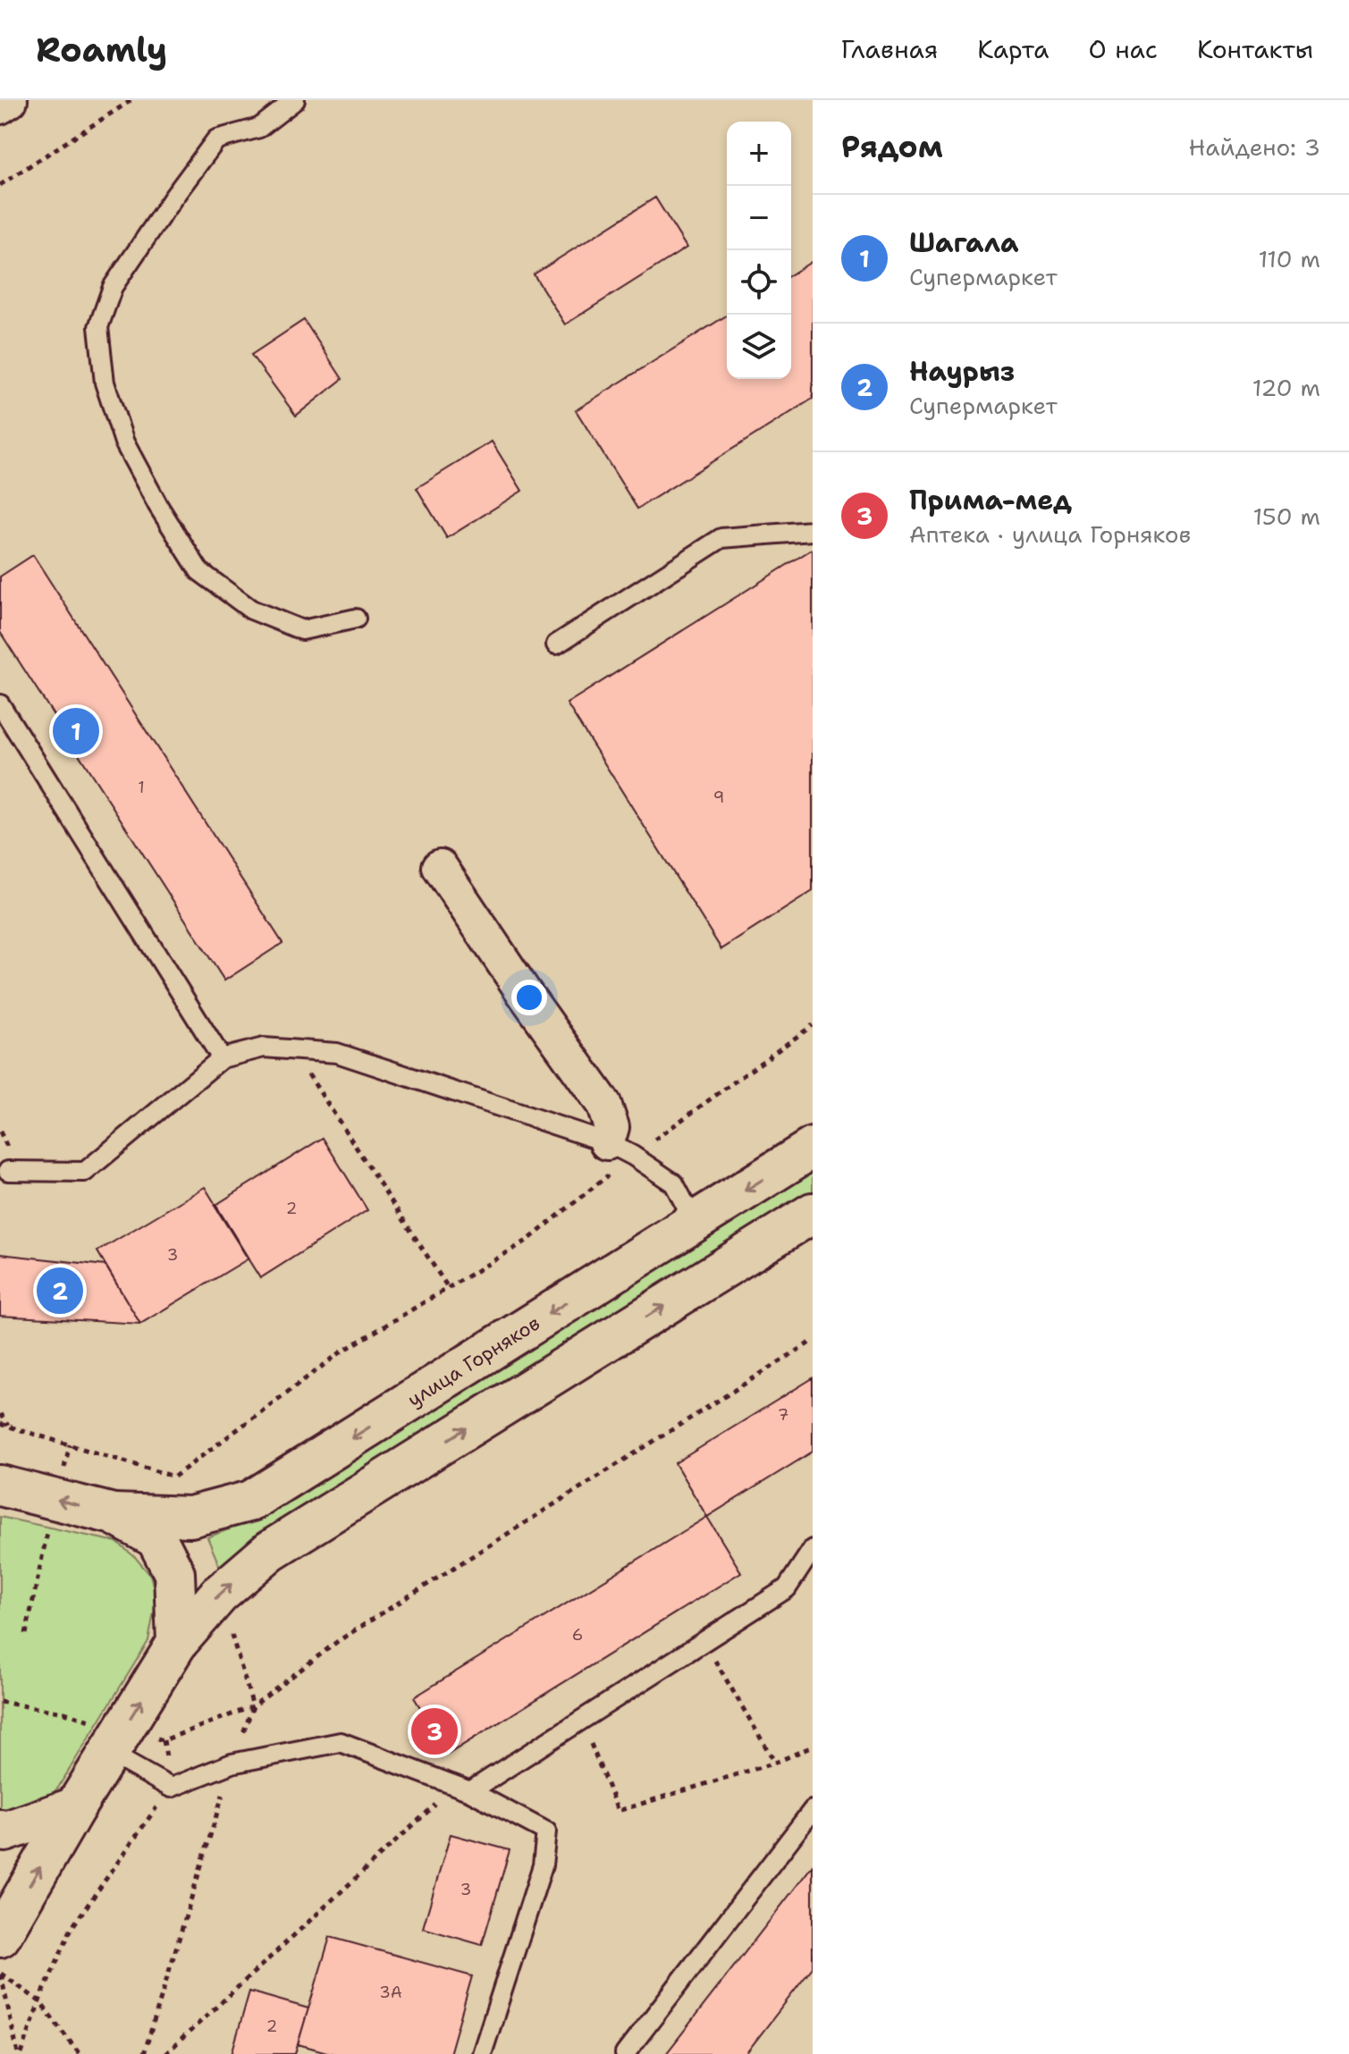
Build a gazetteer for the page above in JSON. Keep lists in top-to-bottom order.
{
  "streets": {
    "street": ["улица Горняков"]
  },
  "house_numbers": [
    "1",
    "9",
    "2",
    "3",
    "7",
    "6",
    "3",
    "3А",
    "2"
  ],
  "page": {
    "header": "Roamly",
    "nav": [
      "Главная",
      "Карта",
      "О нас",
      "Контакты"
    ],
    "heading": ["Рядом", "Найдено: 3"],
    "map_buttons": ["+", "−"],
    "list": [
      {
        "mark": "1",
        "name": "Шагала",
        "note": "Супермаркет",
        "value": "110 m"
      },
      {
        "mark": "2",
        "name": "Наурыз",
        "note": "Супермаркет",
        "value": "120 m"
      },
      {
        "mark": "3",
        "name": "Прима-мед",
        "note": "Аптека · улица Горняков",
        "value": "150 m"
      }
    ],
    "pins": ["1", "2", "3"]
  }
}
